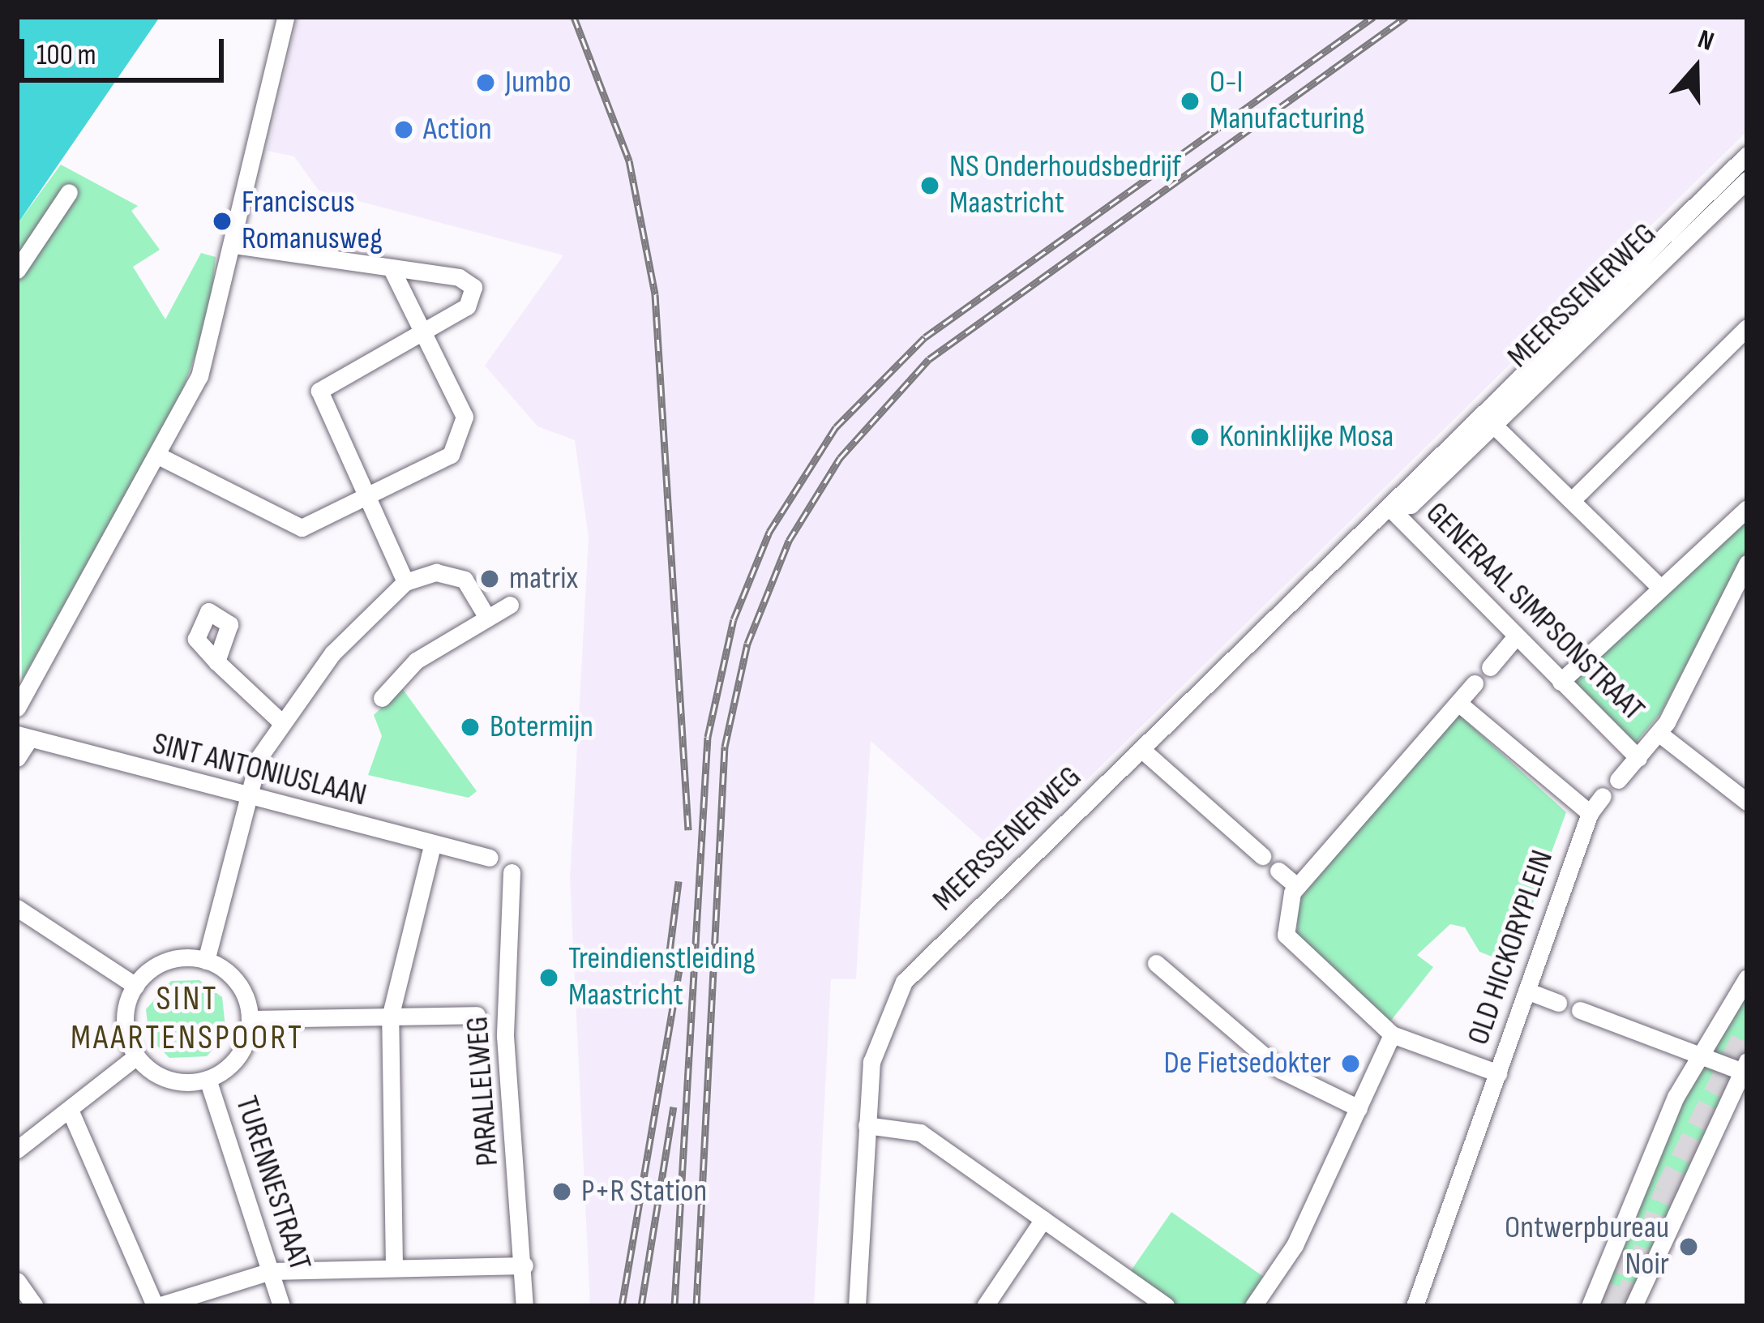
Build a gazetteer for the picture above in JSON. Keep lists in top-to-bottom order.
{
  "streets": {
    "street": [
      "MEERSSENERWEG",
      "GENERAAL SIMPSONSTRAAT",
      "SINT ANTONIUSLAAN",
      "OLD HICKORYPLEIN",
      "PARALLELWEG",
      "TURENNESTRAAT"
    ]
  },
  "crossings": [
    ["MEERSSENERWEG", "GENERAAL SIMPSONSTRAAT"]
  ],
  "districts": ["SINT MAARTENSPOORT"],
  "places": [
    "Jumbo",
    "O-I Manufacturing",
    "Action",
    "NS Onderhoudsbedrijf Maastricht",
    "Franciscus Romanusweg",
    "Koninklijke Mosa",
    "matrix",
    "Botermijn",
    "Treindienstleiding Maastricht",
    "De Fietsedokter",
    "P+R Station",
    "Ontwerpbureau Noir"
  ],
  "scale_bar": "100 m",
  "north": "top"
}
